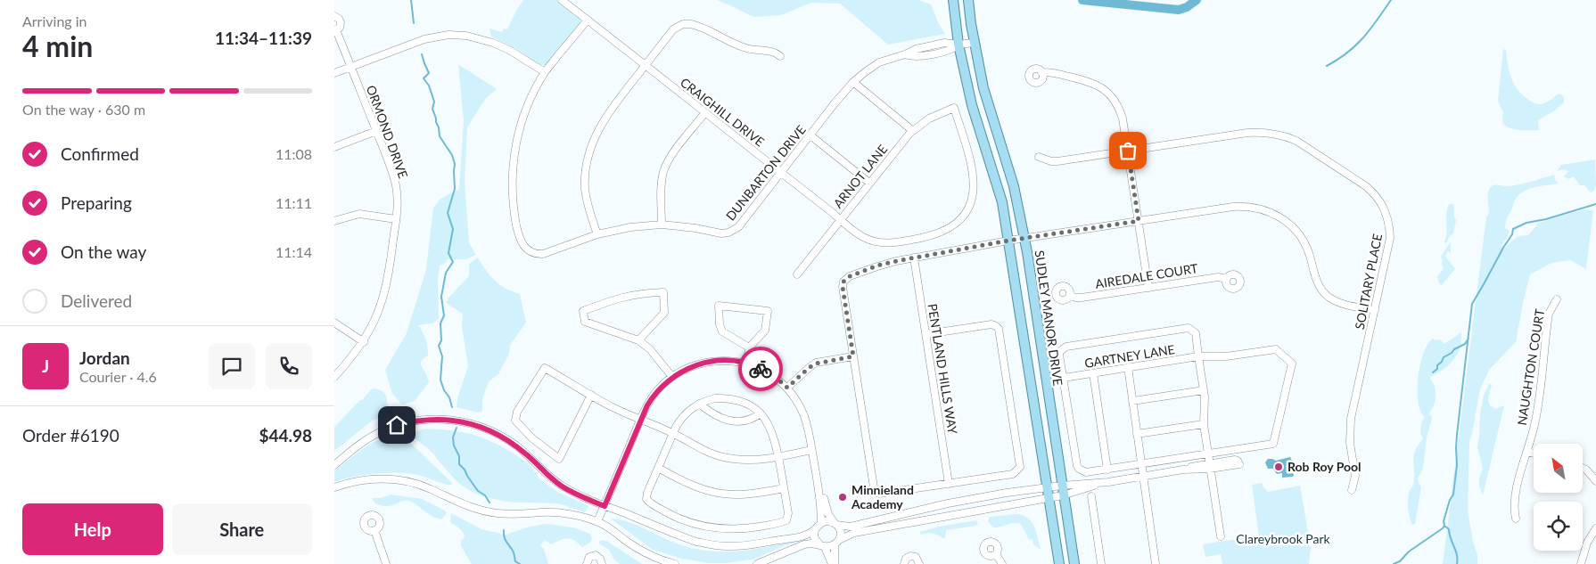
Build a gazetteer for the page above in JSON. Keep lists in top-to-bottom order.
{
  "streets": {
    "main road": ["SUDLEY MANOR DRIVE"],
    "street": [
      "CRAIGHILL DRIVE",
      "ORMOND DRIVE",
      "DUNBARTON DRIVE",
      "ARNOT LANE",
      "AIREDALE COURT",
      "SOLITARY PLACE",
      "GARTNEY LANE",
      "NAUGHTON COURT",
      "PENTLAND HILLS WAY"
    ]
  },
  "crossings": [
    ["CRAIGHILL DRIVE", "DUNBARTON DRIVE"],
    ["CRAIGHILL DRIVE", "ARNOT LANE"],
    ["DUNBARTON DRIVE", "SUDLEY MANOR DRIVE"]
  ],
  "parks": ["Clareybrook Park"],
  "places": ["Rob Roy Pool", "Minnieland Academy"],
  "north": "top left",
  "page": {
    "heading": ["4 min", "Arriving in", "11:34–11:39"],
    "panel": [
      "Jordan",
      "Courier · 4.6",
      "Order #6190",
      "$44.98"
    ],
    "bar": "On the way · 630 m",
    "list": [
      ["Confirmed", "11:08"],
      ["Preparing", "11:11"],
      ["On the way", "11:14"],
      "Delivered"
    ],
    "round": "J",
    "buttons": ["Help", "Share"]
  }
}
